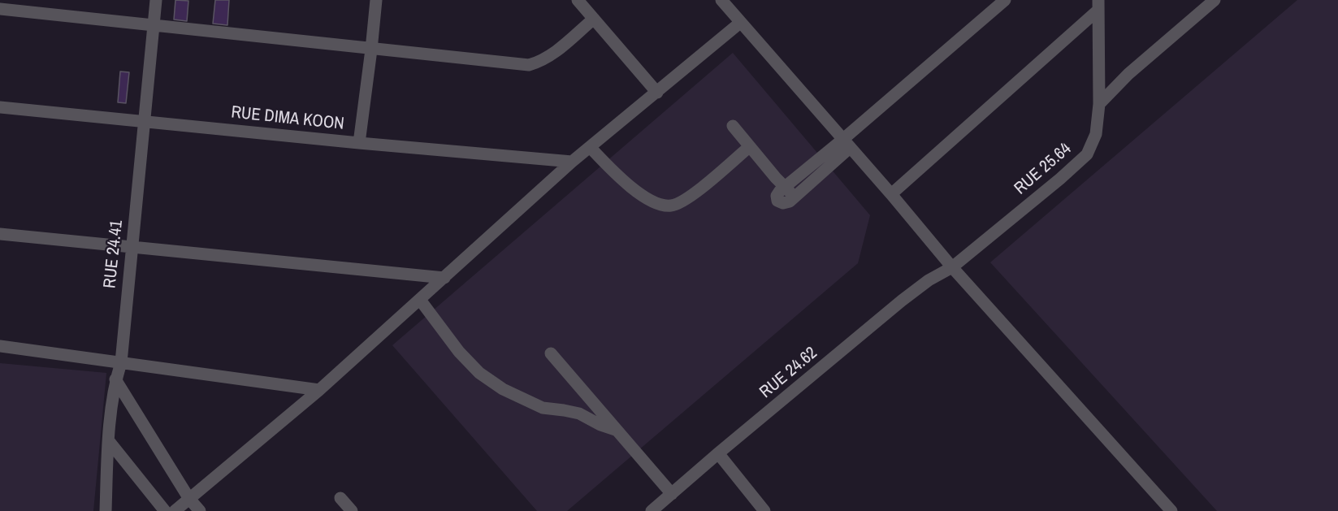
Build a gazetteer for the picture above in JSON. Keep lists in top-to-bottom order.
{
  "streets": {
    "street": [
      "RUE DIMA KOON",
      "RUE 25.64",
      "RUE 24.41",
      "RUE 24.62"
    ]
  },
  "crossings": [
    ["RUE DIMA KOON", "RUE 24.41"],
    ["RUE 25.64", "RUE 24.62"]
  ]
}
